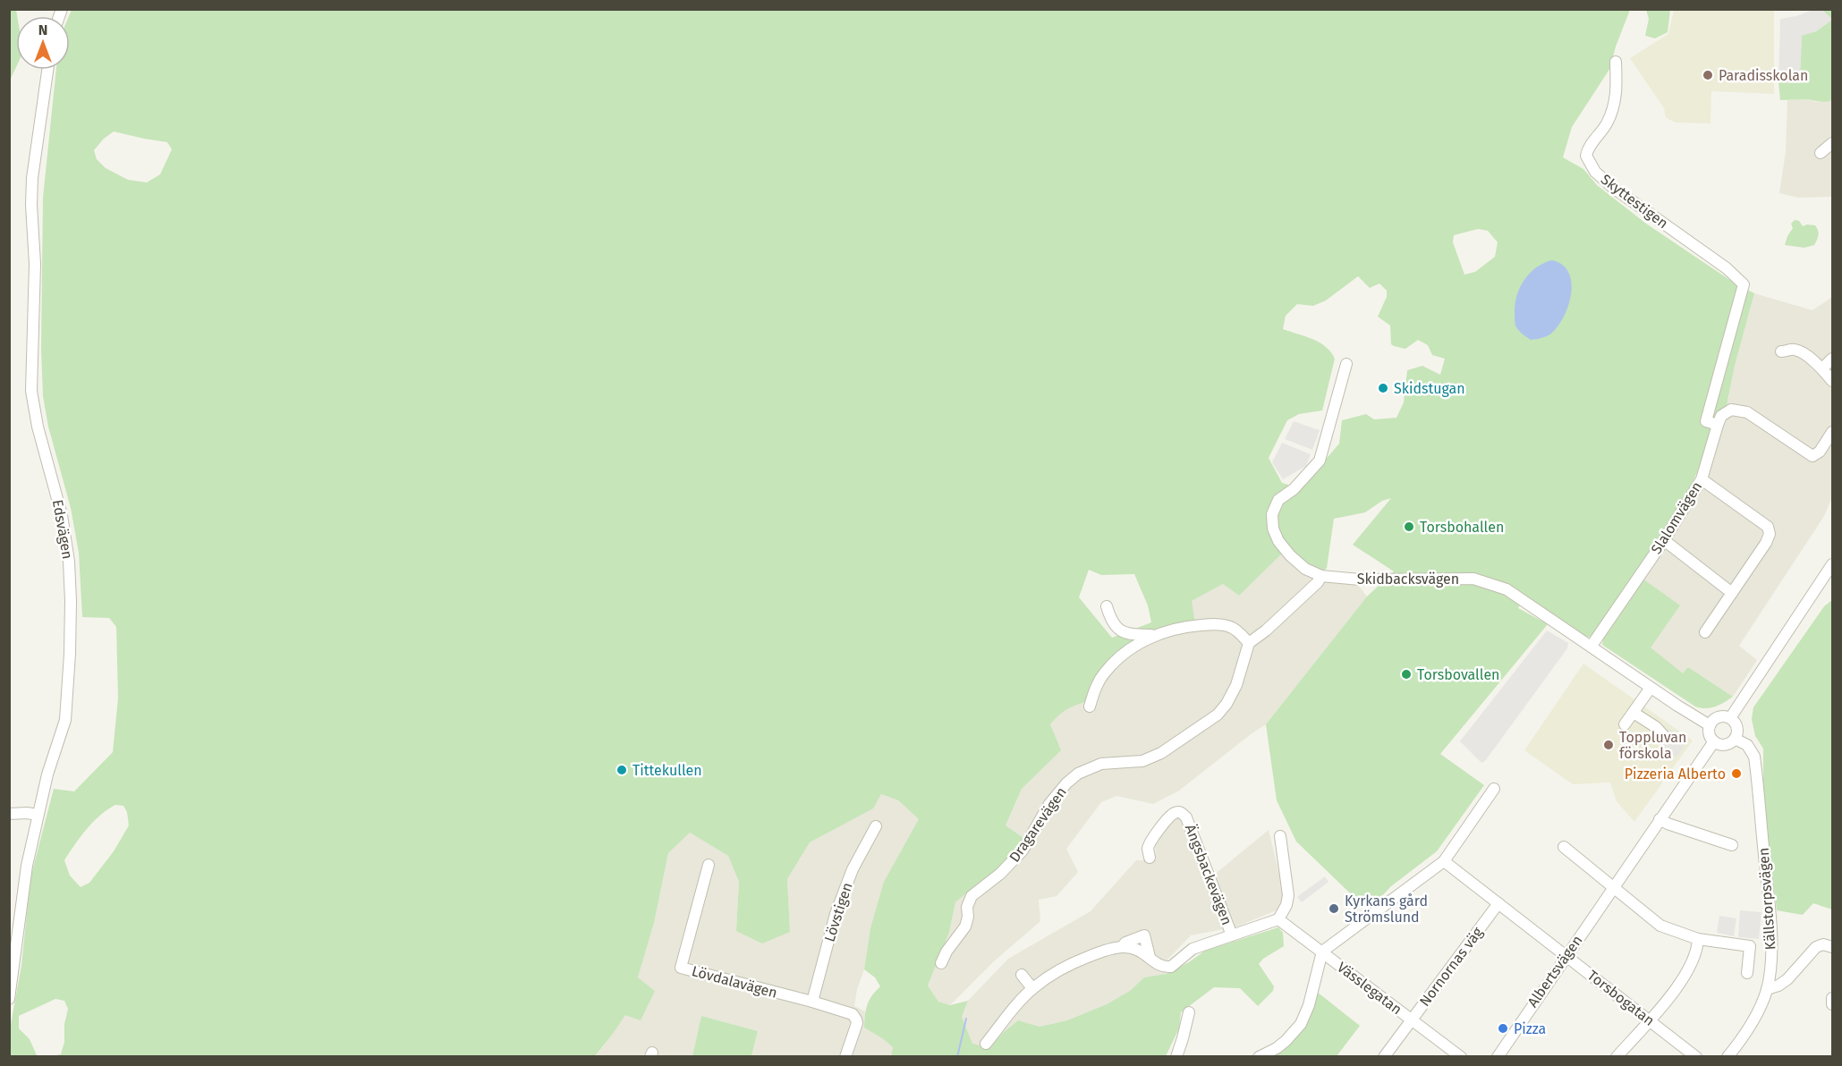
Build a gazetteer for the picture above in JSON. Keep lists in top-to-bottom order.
{
  "streets": {
    "street": [
      "Skyttestigen",
      "Slalomvägen",
      "Edsvägen",
      "Skidbacksvägen",
      "Dragarevägen",
      "Ängsbackevägen",
      "Källstorpsvägen",
      "Lövstigen",
      "Nornornas väg",
      "Albertsvägen",
      "Lövdalavägen",
      "Vässlegatan",
      "Torsbogatan"
    ]
  },
  "crossings": [
    ["Skyttestigen", "Slalomvägen"],
    ["Slalomvägen", "Skidbacksvägen"],
    ["Skidbacksvägen", "Källstorpsvägen"],
    ["Skidbacksvägen", "Albertsvägen"],
    ["Källstorpsvägen", "Albertsvägen"],
    ["Lövstigen", "Lövdalavägen"],
    ["Nornornas väg", "Vässlegatan"],
    ["Nornornas väg", "Torsbogatan"],
    ["Albertsvägen", "Torsbogatan"]
  ],
  "places": [
    "Paradisskolan",
    "Skidstugan",
    "Torsbohallen",
    "Torsbovallen",
    "Toppluvan förskola",
    "Tittekullen",
    "Pizzeria Alberto",
    "Kyrkans gård Strömslund",
    "Pizza"
  ],
  "north": "top"
}
